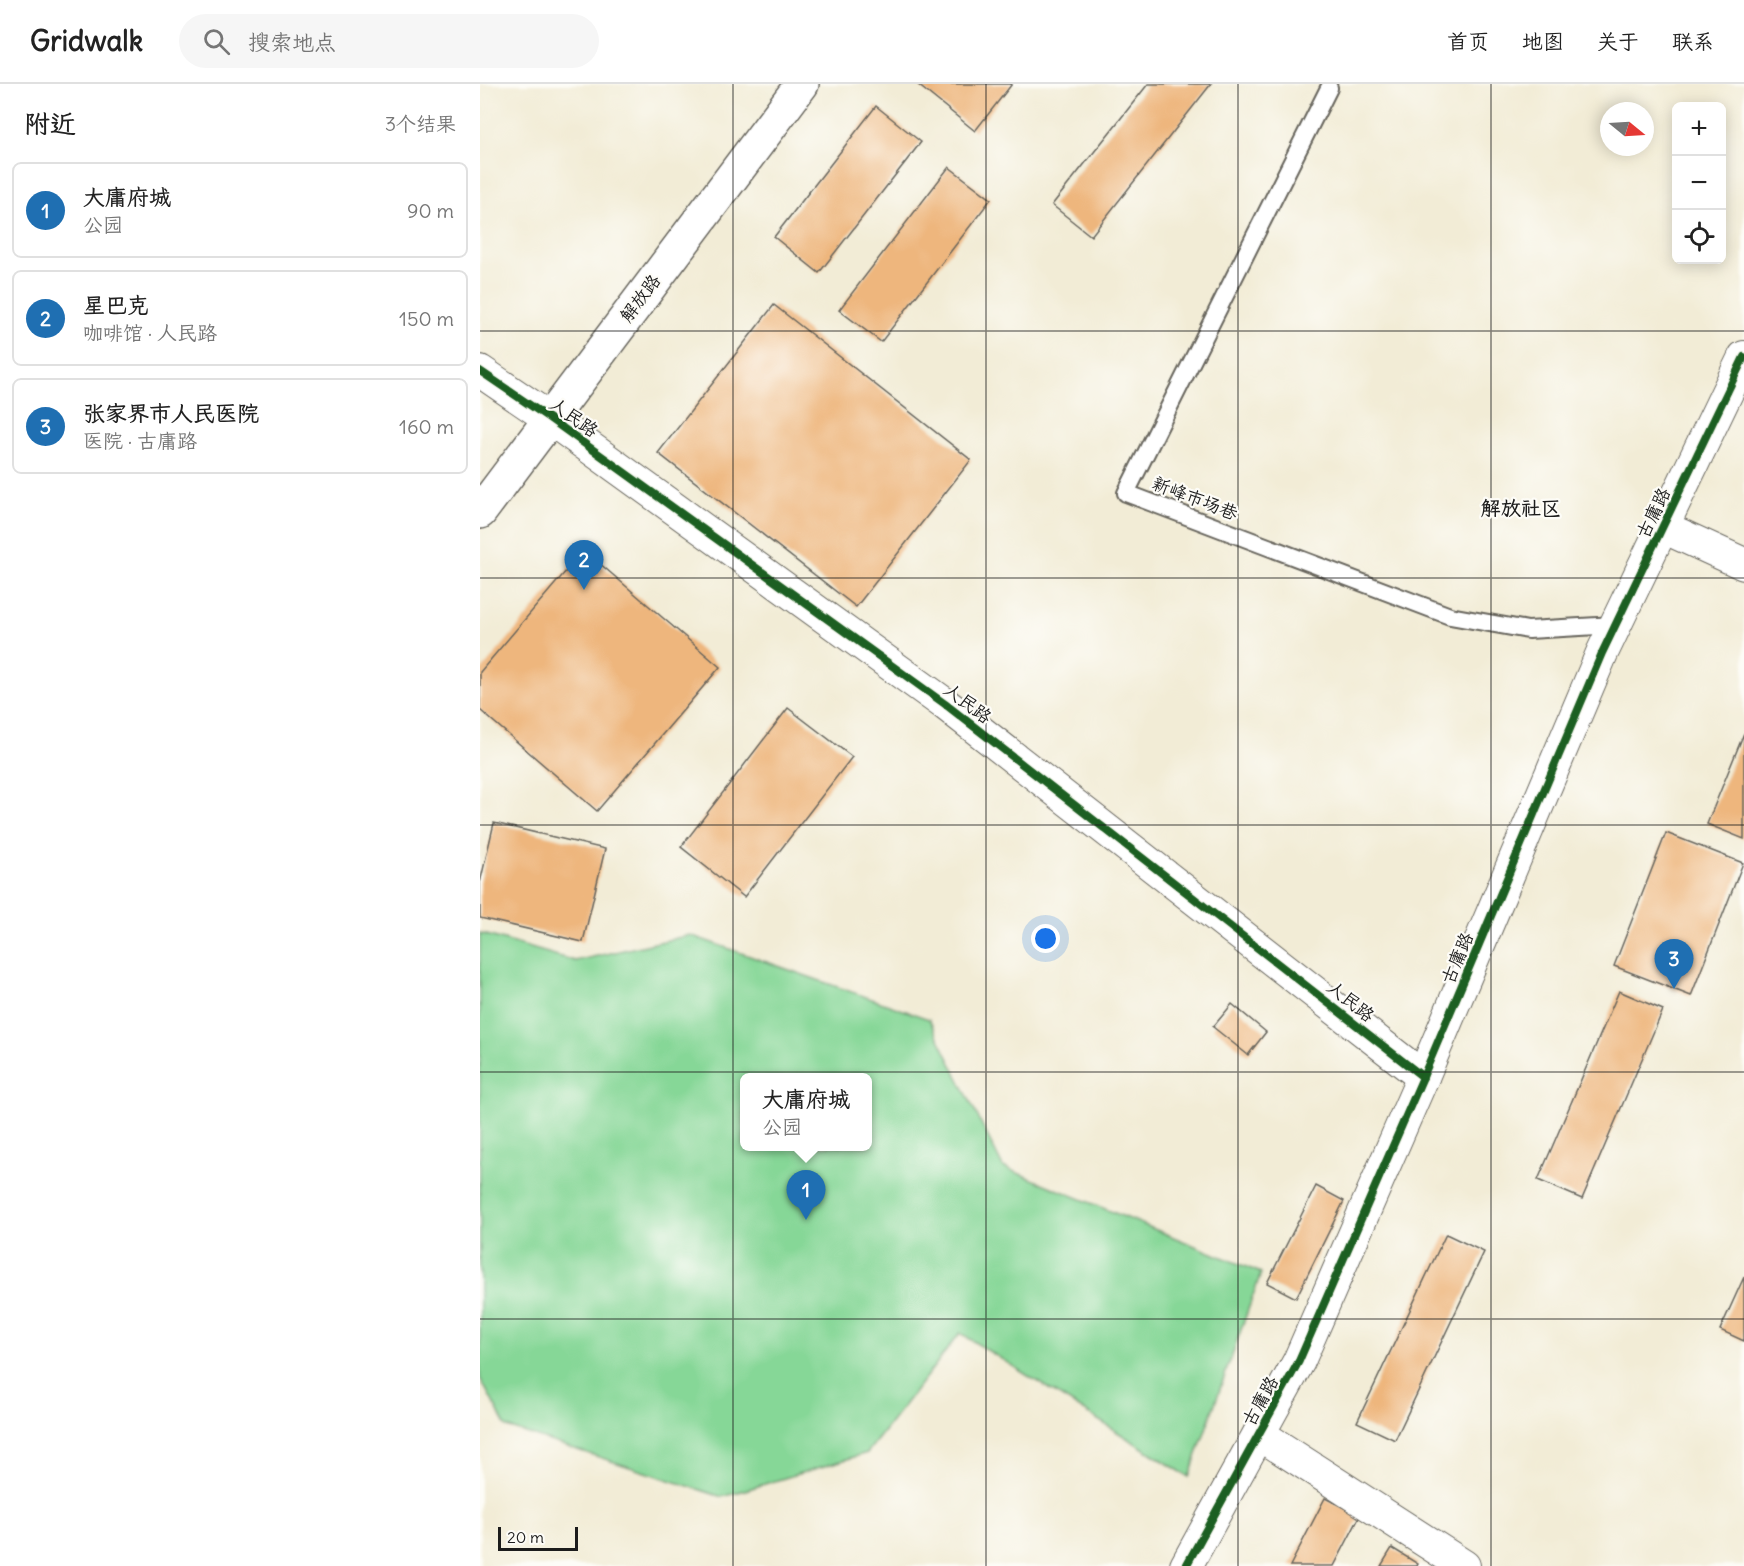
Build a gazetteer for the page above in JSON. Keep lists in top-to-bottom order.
{
  "streets": {
    "street": ["解放路", "人民路", "古庸路"],
    "lane": ["新峰市场巷"]
  },
  "crossings": [
    ["解放路", "人民路"],
    ["人民路", "古庸路"],
    ["新峰市场巷", "古庸路"]
  ],
  "districts": ["解放社区"],
  "scale_bar": "20 m",
  "north": "right",
  "page": {
    "header": "Gridwalk",
    "search": "搜索地点",
    "nav": [
      "首页",
      "地图",
      "关于",
      "联系"
    ],
    "heading": ["附近", "3个结果"],
    "map_buttons": ["+", "−"],
    "list": [
      {
        "mark": "1",
        "name": "大庸府城",
        "note": "公园",
        "value": "90 m"
      },
      {
        "mark": "2",
        "name": "星巴克",
        "note": "咖啡馆 · 人民路",
        "value": "150 m"
      },
      {
        "mark": "3",
        "name": "张家界市人民医院",
        "note": "医院 · 古庸路",
        "value": "160 m"
      }
    ],
    "pins": ["2", "3", "1"],
    "popup": ["大庸府城", "公园"],
    "scale": "20 m"
  }
}
